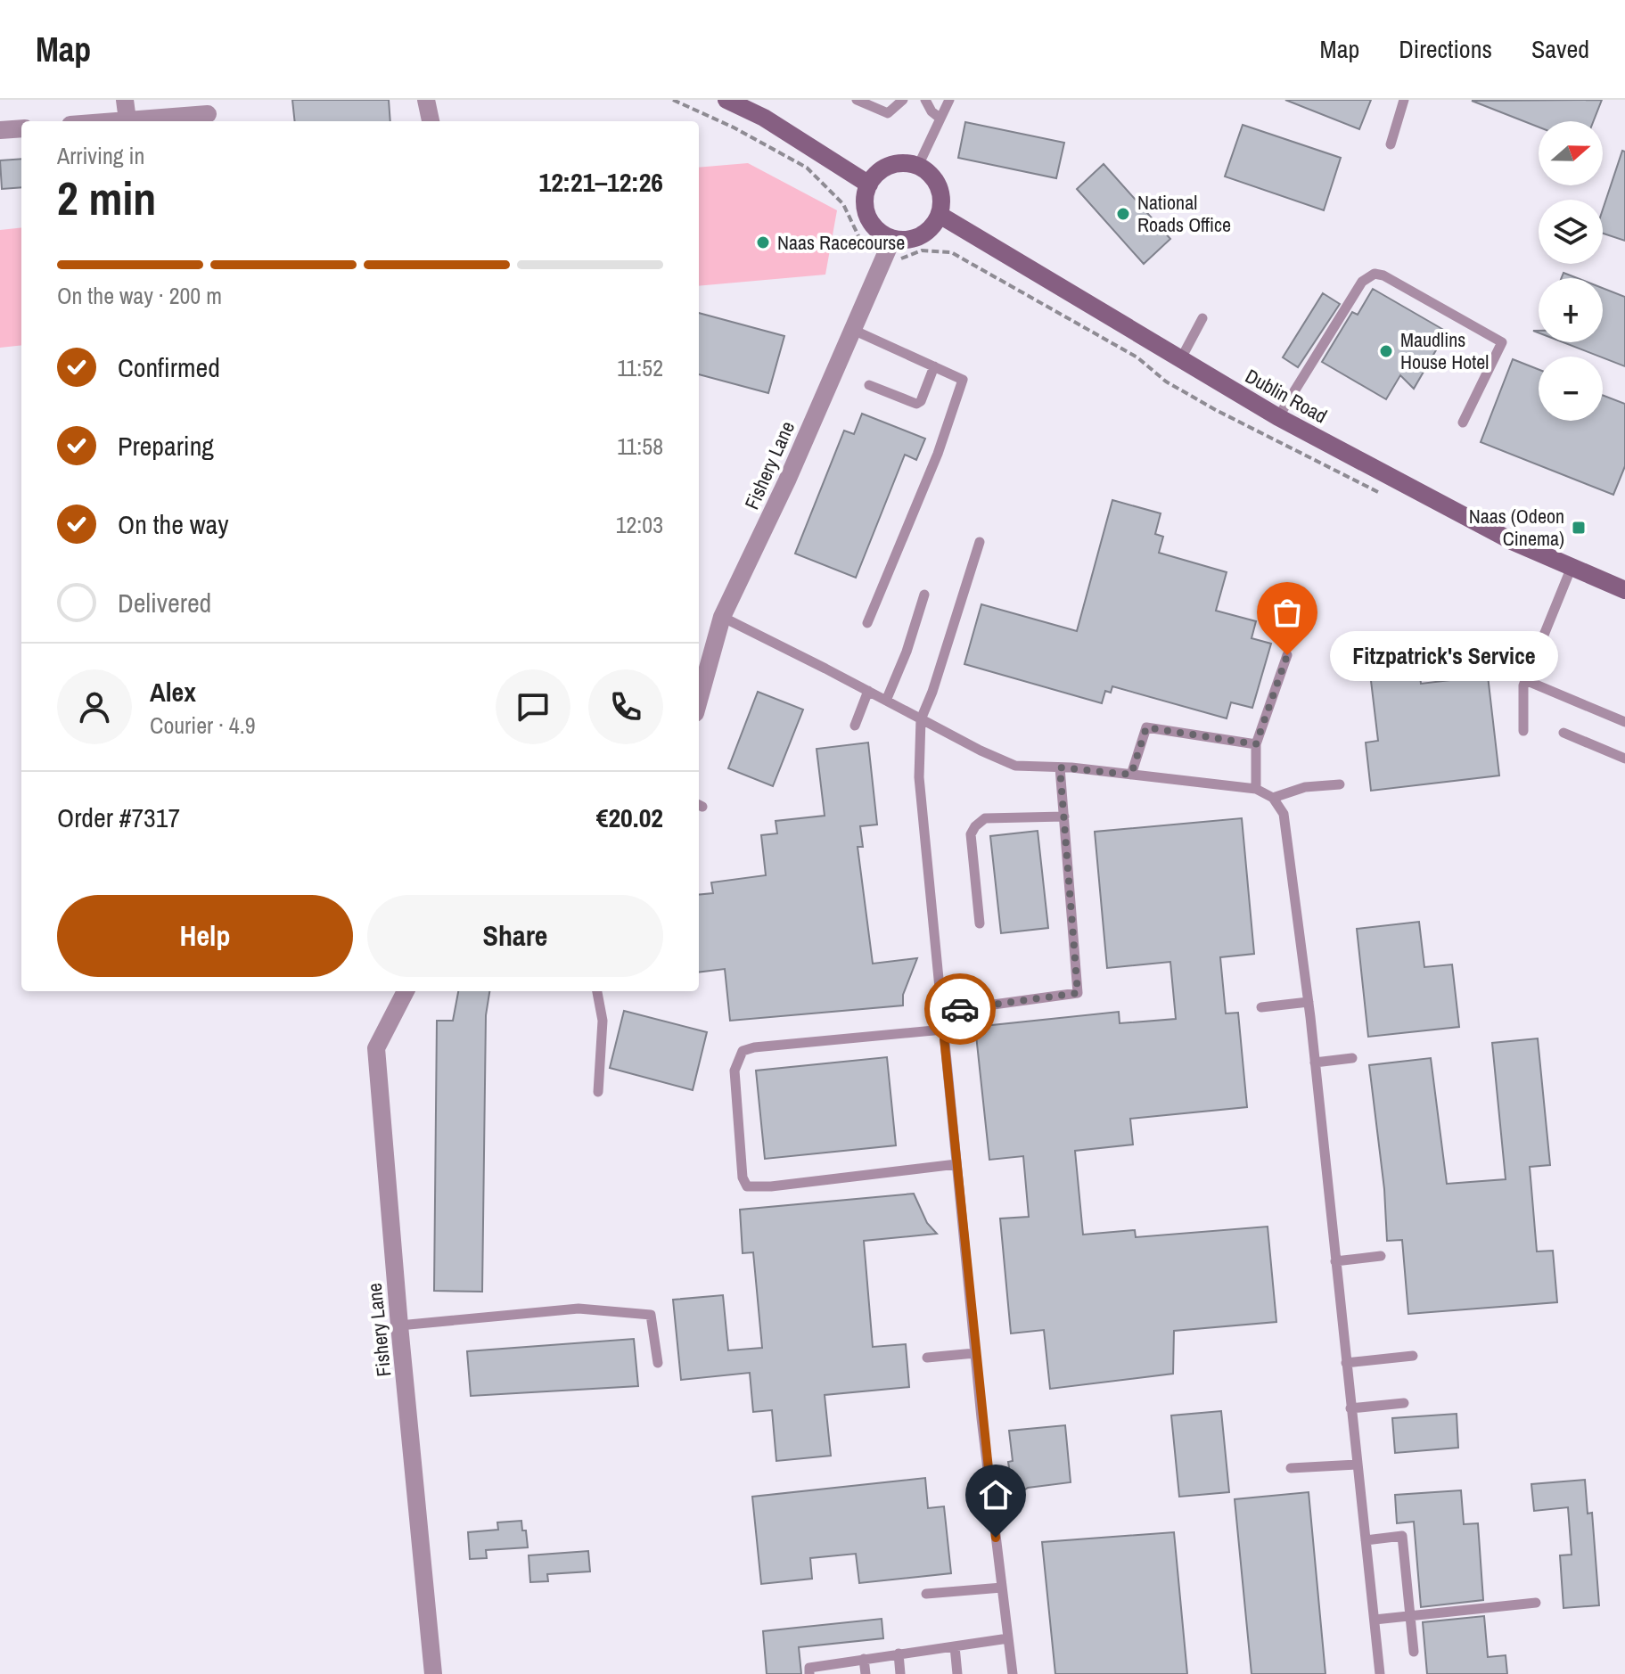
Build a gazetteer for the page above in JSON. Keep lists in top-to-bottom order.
{
  "streets": {
    "main road": ["Dublin Road"],
    "street": ["Fishery Lane"]
  },
  "crossings": [
    ["Dublin Road", "Fishery Lane"]
  ],
  "places": {
    "other": [
      "National Roads Office",
      "Naas Racecourse",
      "Maudlins House Hotel",
      "Fitzpatrick's Service"
    ],
    "transit": ["Naas (Odeon Cinema)"]
  },
  "north": "right",
  "page": {
    "header": "Map",
    "nav": ["Map", "Directions", "Saved"],
    "map_buttons": ["+", "−"],
    "heading": ["2 min", "Arriving in", "12:21–12:26"],
    "panel": [
      "Alex",
      "Courier · 4.9",
      "Order #7317",
      "€20.02"
    ],
    "bar": "On the way · 200 m",
    "list": [
      ["Confirmed", "11:52"],
      ["Preparing", "11:58"],
      ["On the way", "12:03"],
      "Delivered"
    ],
    "bubble": "Fitzpatrick's Service",
    "buttons": ["Help", "Share"]
  }
}
